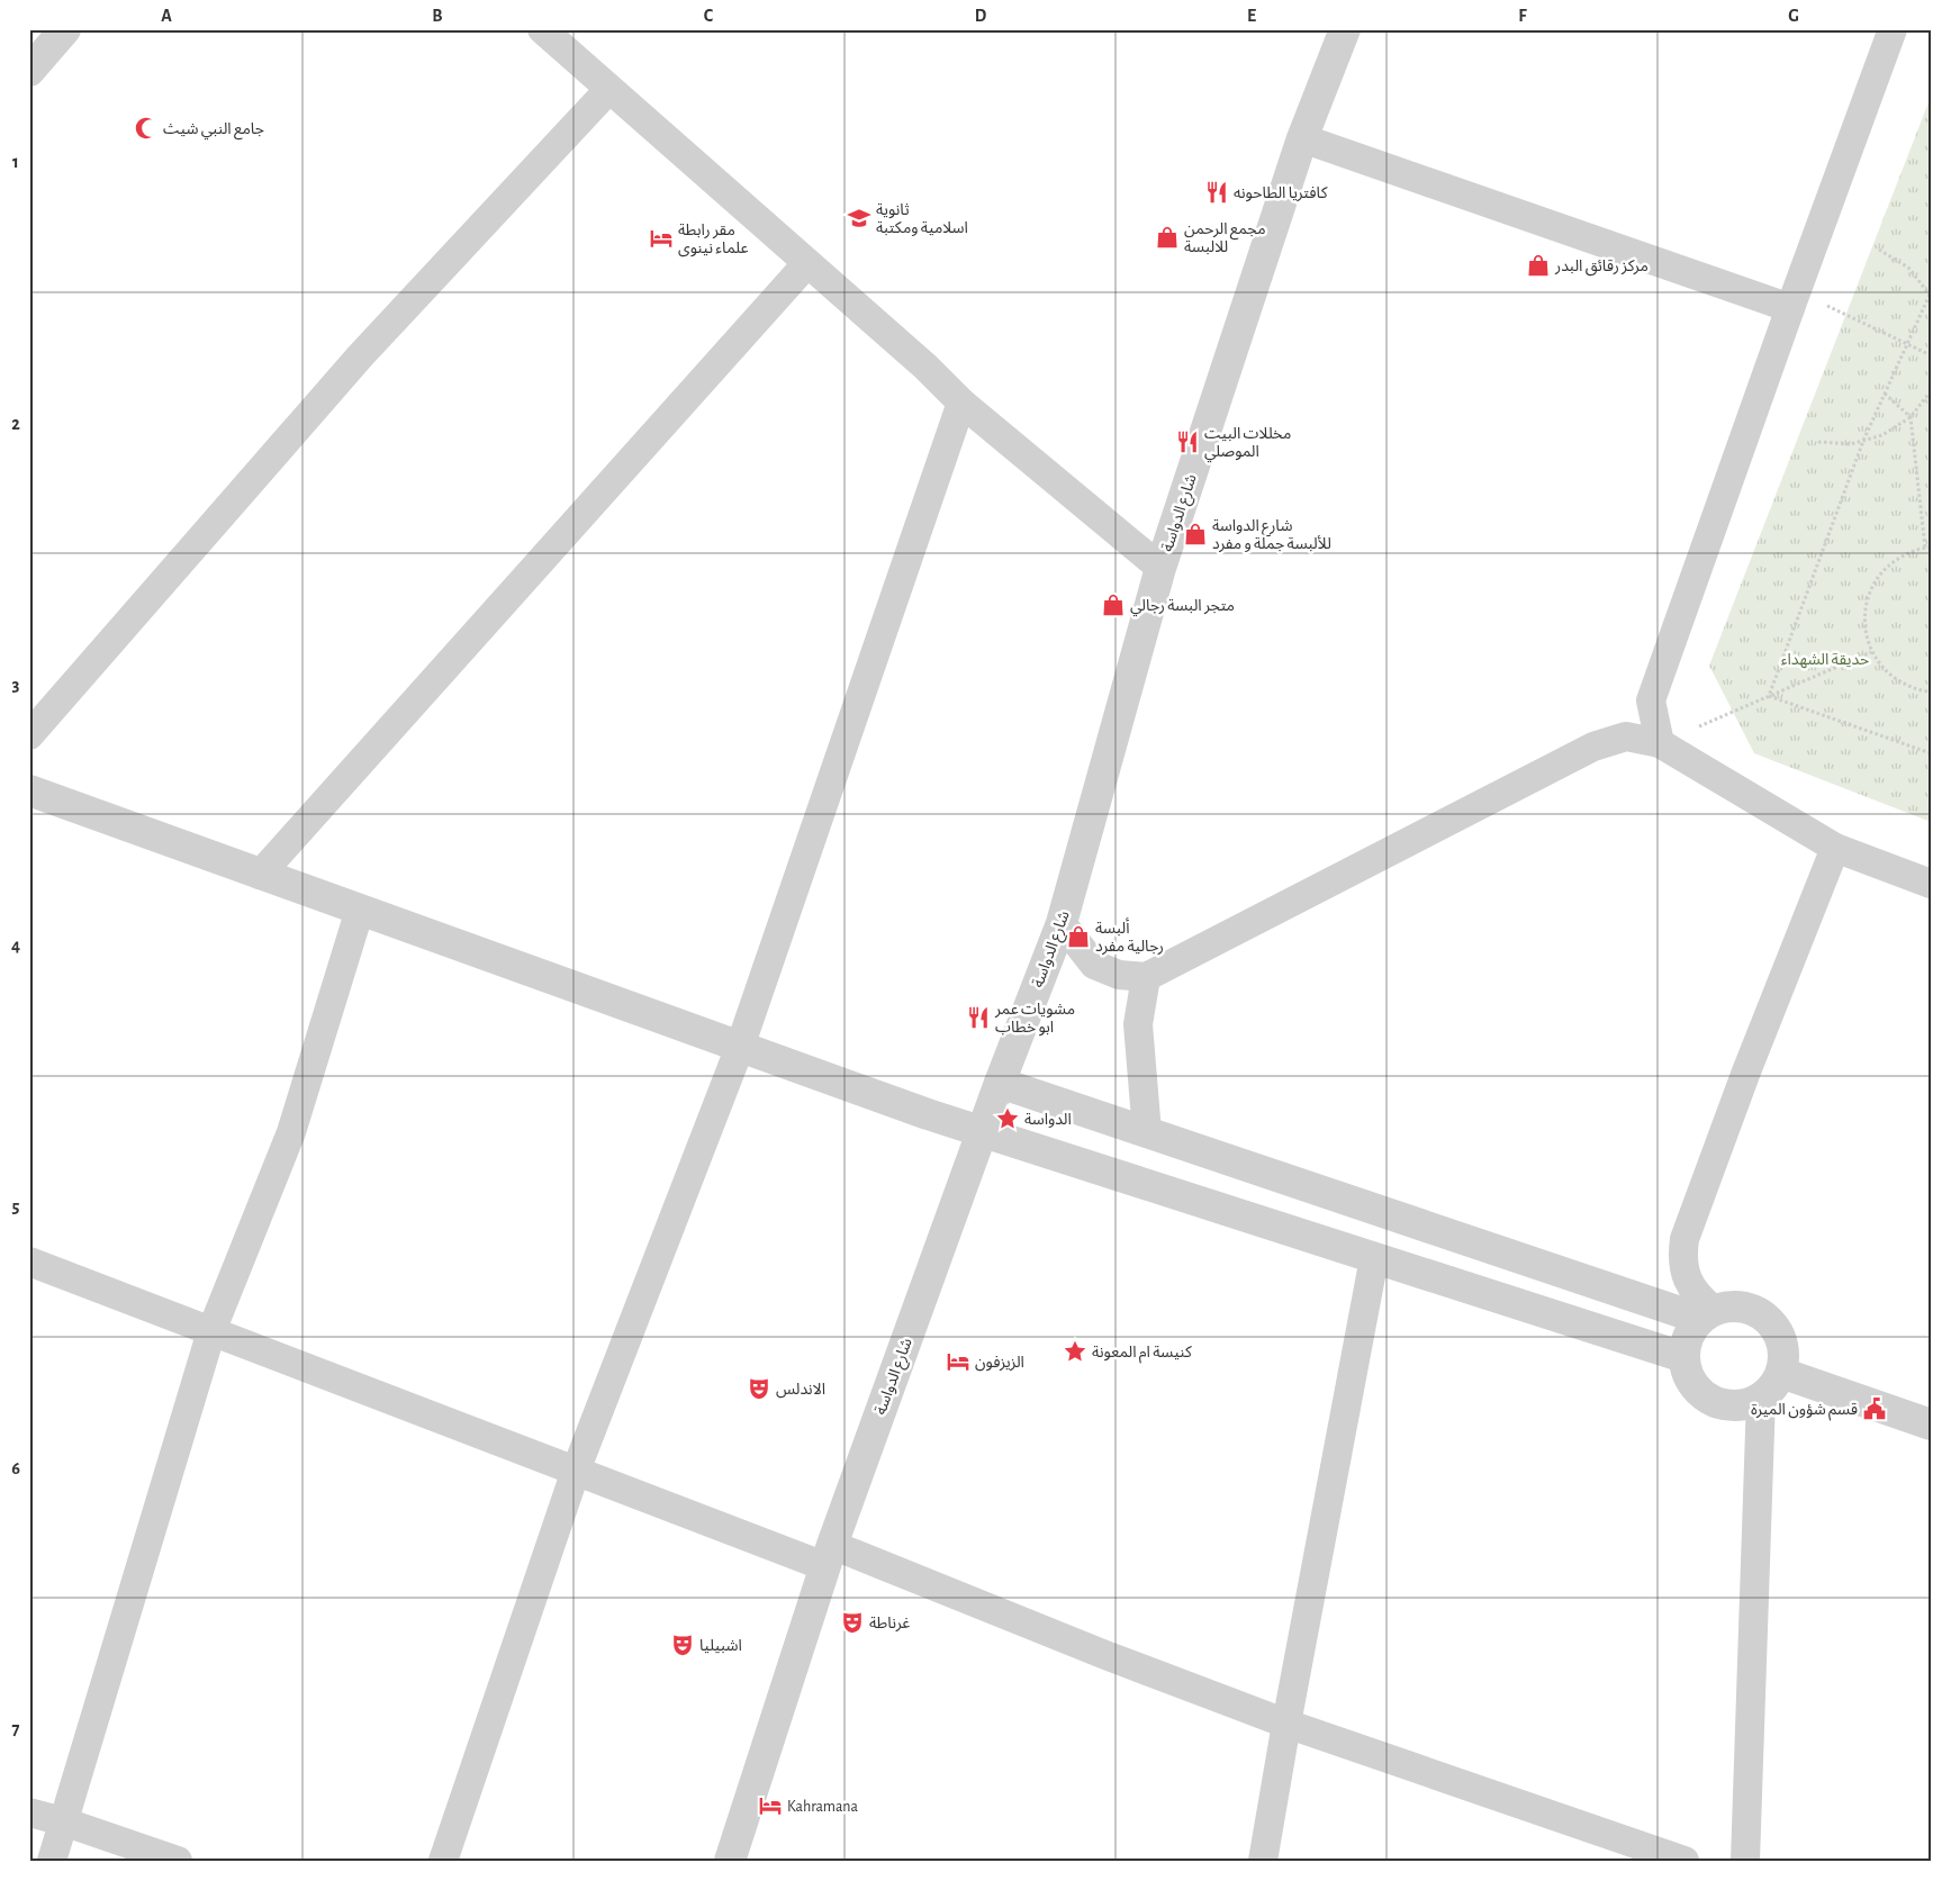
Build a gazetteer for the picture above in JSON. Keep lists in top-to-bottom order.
{
  "streets": {
    "street": ["شارع الدواسة"]
  },
  "parks": ["حديقة الشهداء"],
  "places": {
    "mosque": ["جامع النبي شيث"],
    "restaurant": ["كافتريا الطاحونه", "مخللات البيت الموصلي", "مشويات عمر ابو خطاب"],
    "school or university": ["ثانوية اسلامية ومكتبة"],
    "shop": [
      "مجمع الرحمن للالبسة",
      "مركز رقائق البدر",
      "شارع الدواسة للألبسة جملة و مفرد",
      "متجر البسة رجالي",
      "ألبسة رجالية مفرد"
    ],
    "hotel": ["مقر رابطة علماء نينوى", "الزيزفون", "Kahramana"],
    "place": ["الدواسة", "كنيسة ام المعونة"],
    "theatre": ["الاندلس", "غرناطة", "اشبيليا"],
    "public building": ["قسم شؤون الميرة"]
  },
  "grid": {
    "columns": [
      "A",
      "B",
      "C",
      "D",
      "E",
      "F",
      "G"
    ],
    "rows": [
      "1",
      "2",
      "3",
      "4",
      "5",
      "6",
      "7"
    ]
  }
}
